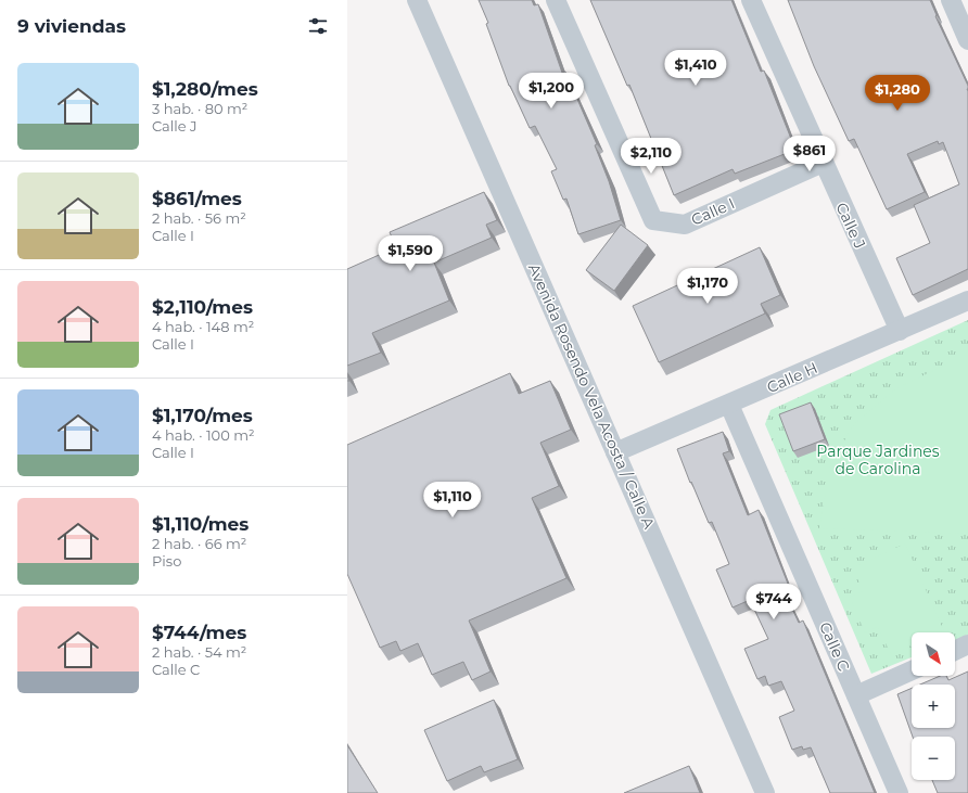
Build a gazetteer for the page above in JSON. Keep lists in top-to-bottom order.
{
  "streets": {
    "street": [
      "Calle I",
      "Calle J",
      "Calle H",
      "Avenida Rosendo Vela Acosta / Calle A",
      "Calle C"
    ]
  },
  "crossings": [
    ["Calle I", "Calle J"],
    ["Calle J", "Calle H"],
    ["Calle H", "Avenida Rosendo Vela Acosta / Calle A"],
    ["Calle H", "Calle C"]
  ],
  "parks": ["Parque Jardines de Carolina"],
  "north": "bottom right",
  "page": {
    "heading": "9 viviendas",
    "price": [
      "$1,410",
      "$1,200",
      "$1,280",
      "$861",
      "$2,110",
      "$1,590",
      "$1,170",
      "$1,110",
      "$744"
    ],
    "list": [
      {
        "name": "$1,280/mes",
        "note": "3 hab. · 80 m² · Calle J"
      },
      {
        "name": "$861/mes",
        "note": "2 hab. · 56 m² · Calle I"
      },
      {
        "name": "$2,110/mes",
        "note": "4 hab. · 148 m² · Calle I"
      },
      {
        "name": "$1,170/mes",
        "note": "4 hab. · 100 m² · Calle I"
      },
      {
        "name": "$1,110/mes",
        "note": "2 hab. · 66 m² · Piso"
      },
      {
        "name": "$744/mes",
        "note": "2 hab. · 54 m² · Calle C"
      }
    ],
    "map_buttons": ["+", "−"]
  }
}
